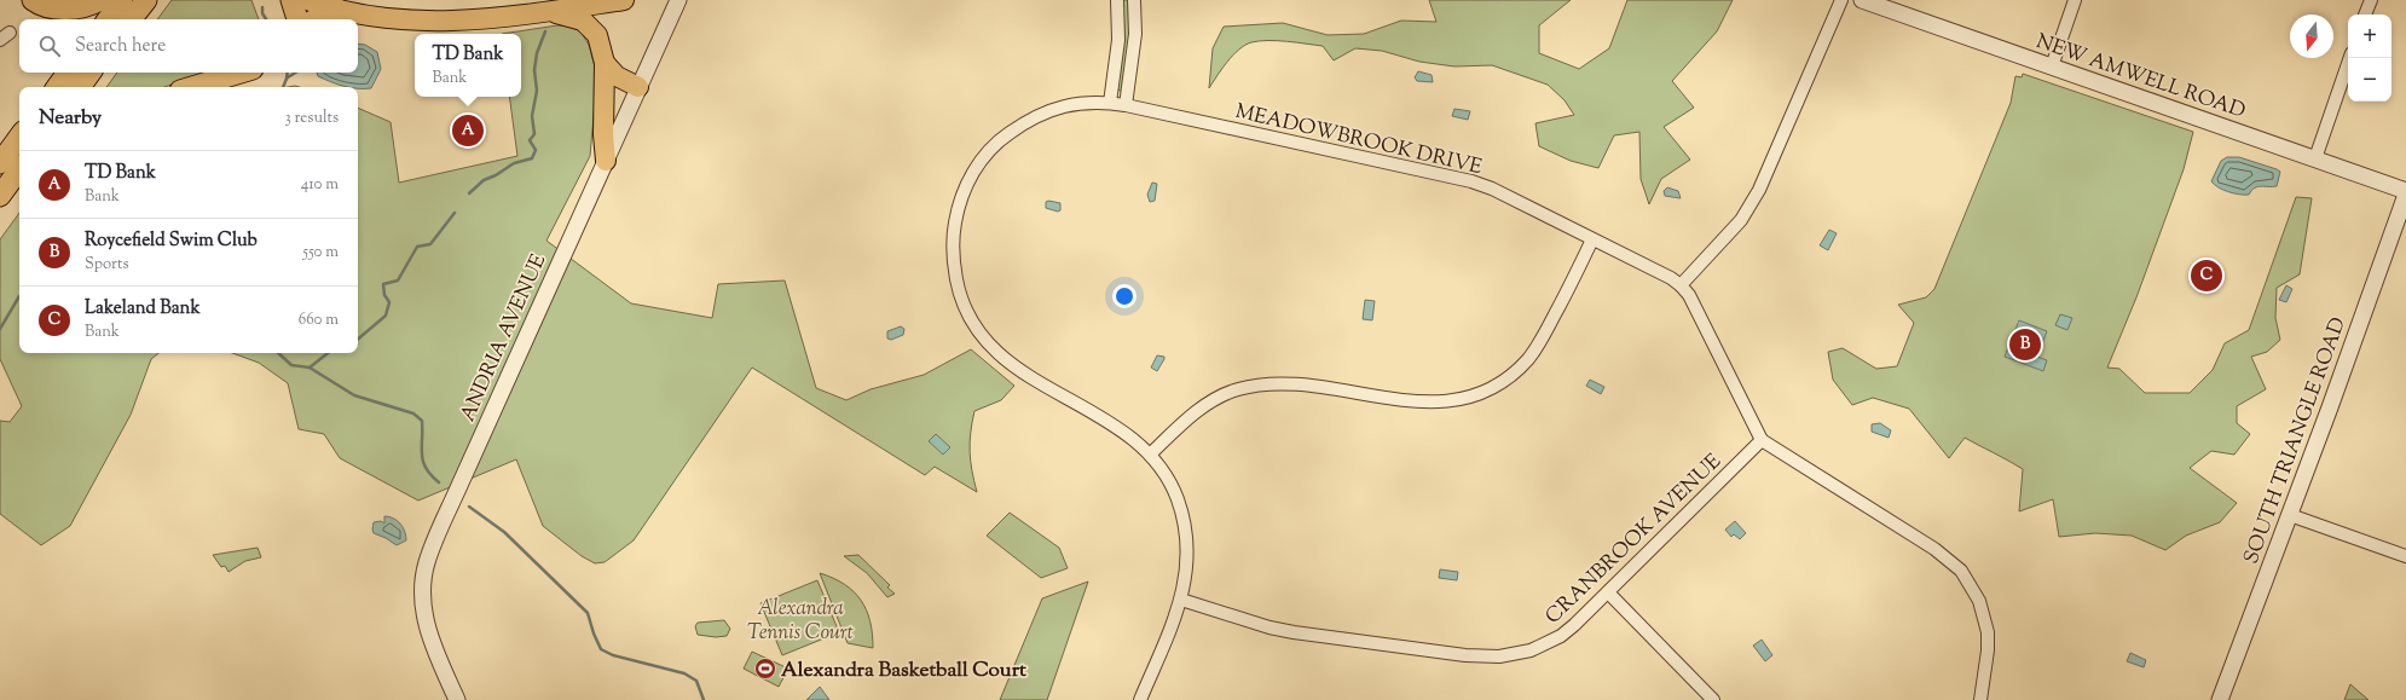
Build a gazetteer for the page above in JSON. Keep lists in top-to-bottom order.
{
  "streets": {
    "street": [
      "NEW AMWELL ROAD",
      "MEADOWBROOK DRIVE",
      "ANDRIA AVENUE",
      "SOUTH TRIANGLE ROAD",
      "CRANBROOK AVENUE"
    ]
  },
  "crossings": [
    ["NEW AMWELL ROAD", "SOUTH TRIANGLE ROAD"],
    ["MEADOWBROOK DRIVE", "CRANBROOK AVENUE"]
  ],
  "parks": ["Alexandra Tennis Court"],
  "places": {
    "sports": ["Alexandra Basketball Court"]
  },
  "north": "bottom",
  "page": {
    "map_buttons": ["+", "−"],
    "search": "Search here",
    "popup": ["TD Bank", "Bank"],
    "heading": ["Nearby", "3 results"],
    "pins": ["A", "C", "B"],
    "list": [
      {
        "mark": "A",
        "name": "TD Bank",
        "note": "Bank",
        "value": "410 m"
      },
      {
        "mark": "B",
        "name": "Roycefield Swim Club",
        "note": "Sports",
        "value": "550 m"
      },
      {
        "mark": "C",
        "name": "Lakeland Bank",
        "note": "Bank",
        "value": "660 m"
      }
    ]
  }
}
